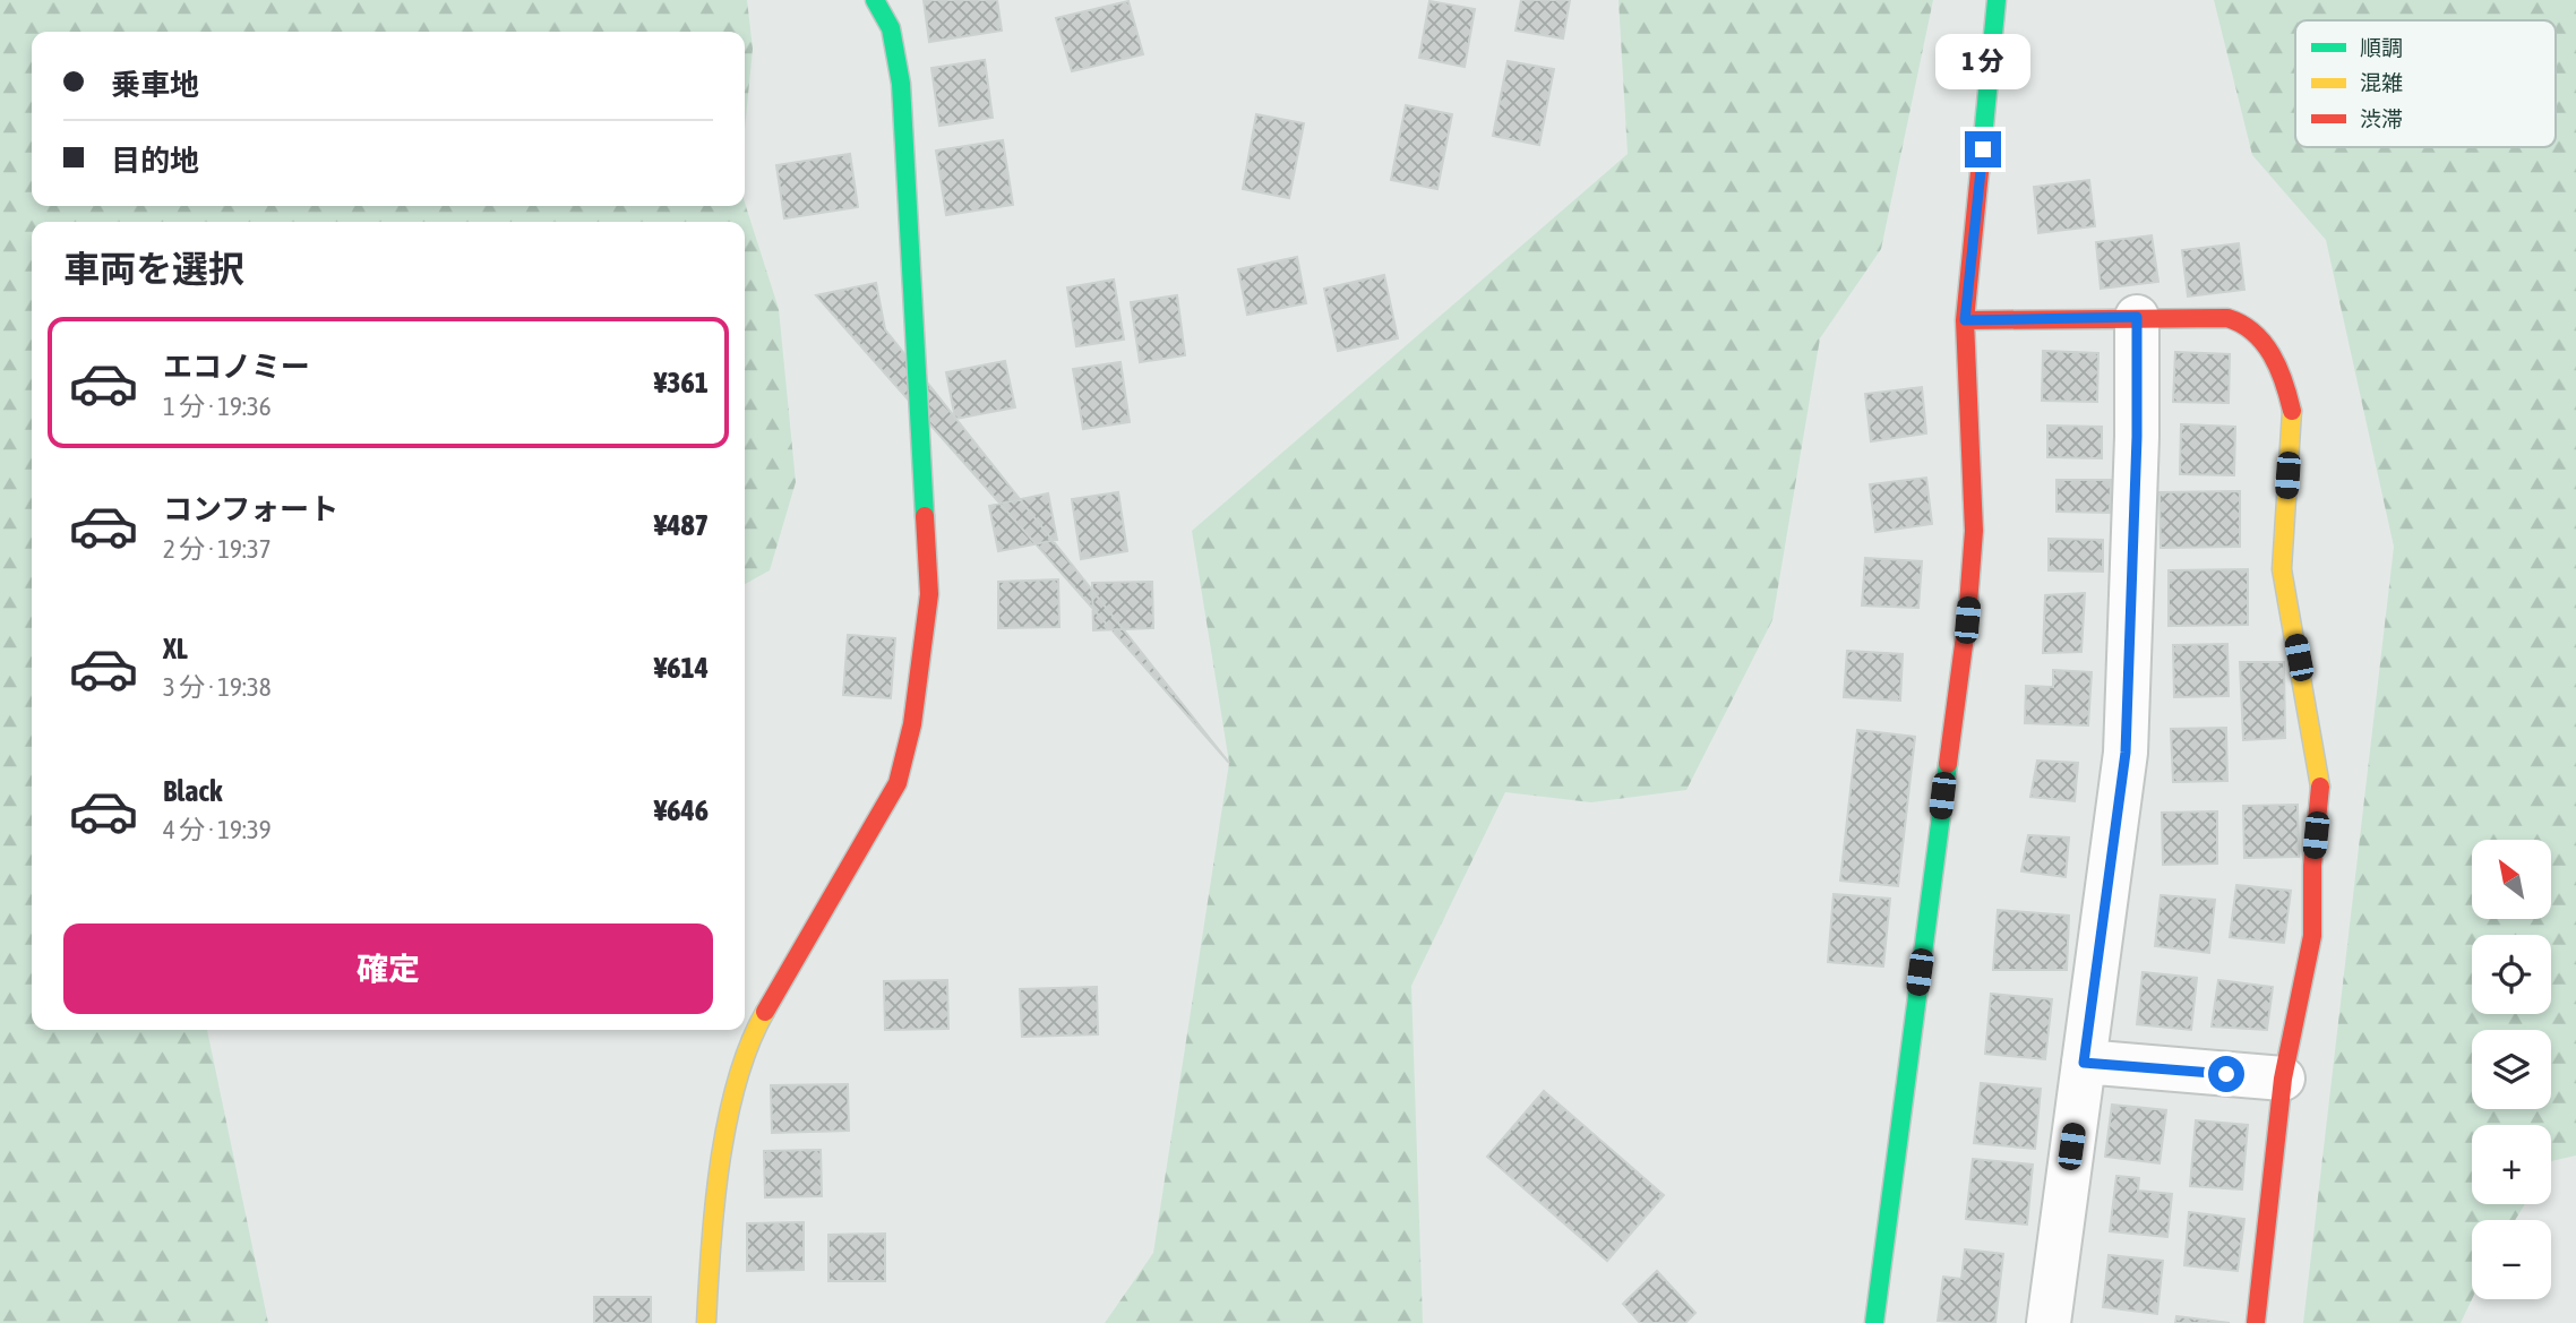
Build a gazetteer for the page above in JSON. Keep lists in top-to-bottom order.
{
  "legend": ["順調", "混雑", "渋滞"],
  "north": "top left",
  "page": {
    "banner": ["乗車地", "目的地"],
    "bubble": "1 分",
    "heading": "車両を選択",
    "list": [
      {
        "name": "エコノミー",
        "note": "1 分 · 19:36",
        "value": "¥361"
      },
      {
        "name": "コンフォート",
        "note": "2 分 · 19:37",
        "value": "¥487"
      },
      {
        "name": "XL",
        "note": "3 分 · 19:38",
        "value": "¥614"
      },
      {
        "name": "Black",
        "note": "4 分 · 19:39",
        "value": "¥646"
      }
    ],
    "map_buttons": ["+", "−"],
    "buttons": "確定"
  }
}
